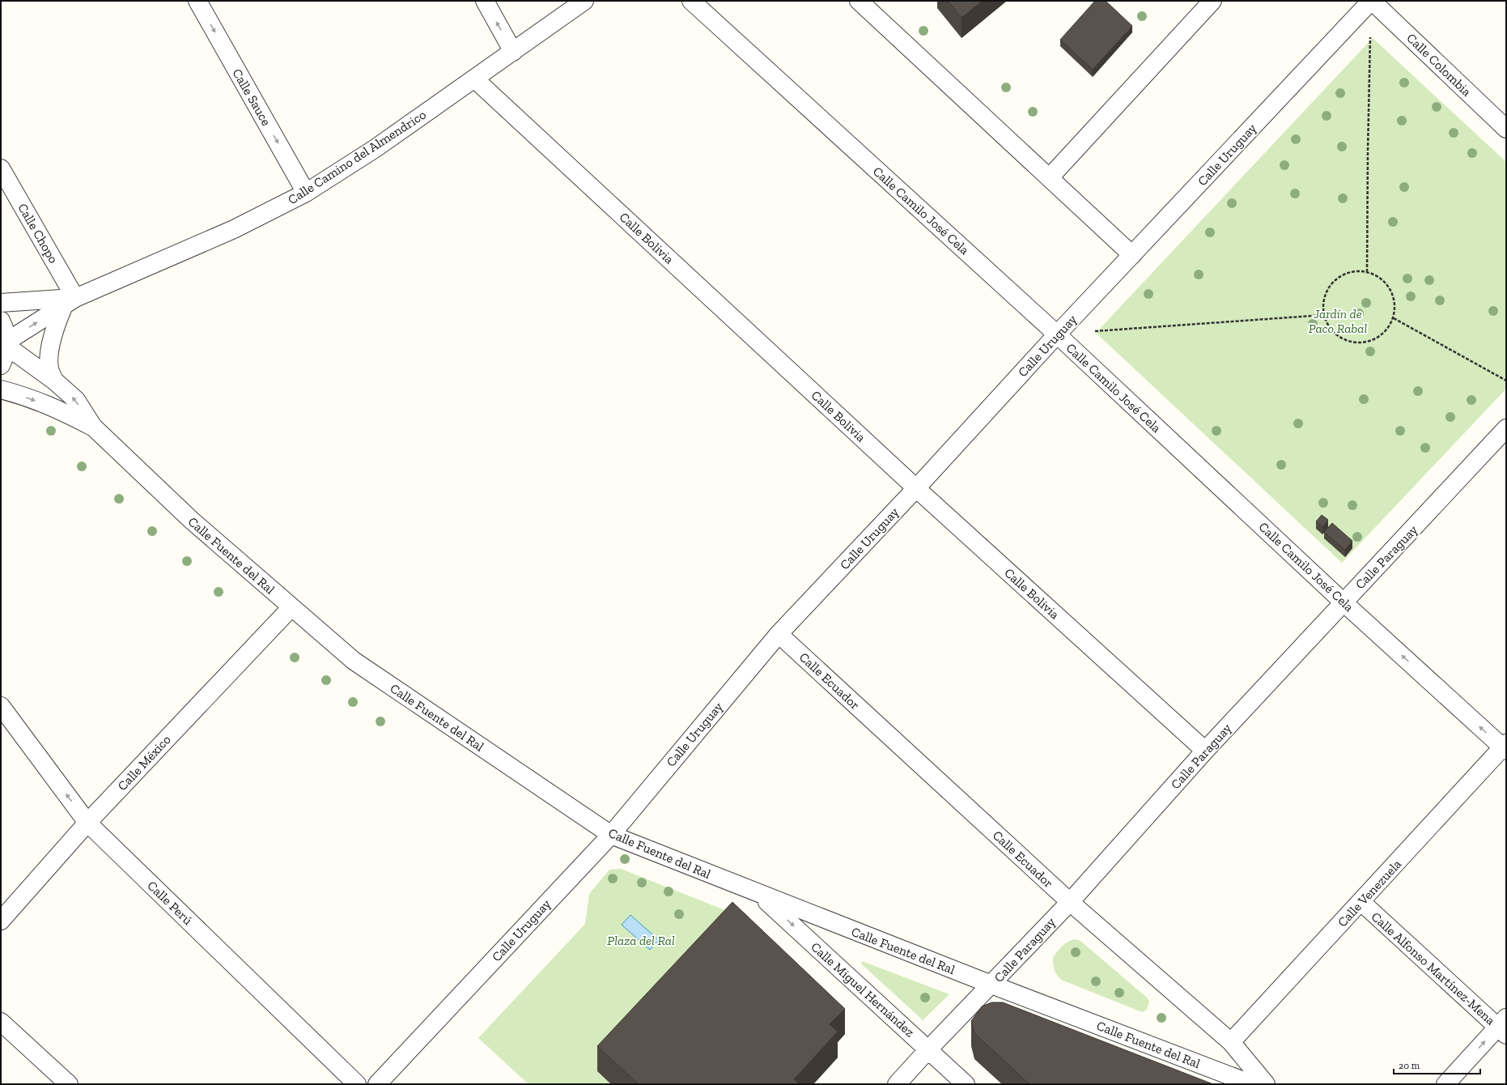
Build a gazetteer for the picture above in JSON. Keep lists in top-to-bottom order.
{
  "streets": {
    "street": [
      "Calle Colombia",
      "Calle Sauce",
      "Calle Uruguay",
      "Calle Camino del Almendrico",
      "Calle Camilo José Cela",
      "Calle Chopo",
      "Calle Bolivia",
      "Calle Fuente del Ral",
      "Calle Paraguay",
      "Calle Ecuador",
      "Calle México",
      "Calle Venezuela",
      "Calle Perú",
      "Calle Alfonso Martínez-Mena",
      "Calle Miguel Hernández"
    ]
  },
  "crossings": [
    ["Calle Colombia", "Calle Uruguay"],
    ["Calle Sauce", "Calle Camino del Almendrico"],
    ["Calle Uruguay", "Calle Camilo José Cela"],
    ["Calle Uruguay", "Calle Bolivia"],
    ["Calle Uruguay", "Calle Fuente del Ral"],
    ["Calle Uruguay", "Calle Ecuador"],
    ["Calle Camino del Almendrico", "Calle Chopo"],
    ["Calle Camino del Almendrico", "Calle Bolivia"],
    ["Calle Camino del Almendrico", "Calle Fuente del Ral"],
    ["Calle Camilo José Cela", "Calle Paraguay"],
    ["Calle Camilo José Cela", "Calle Venezuela"],
    ["Calle Bolivia", "Calle Paraguay"],
    ["Calle Fuente del Ral", "Calle Paraguay"],
    ["Calle Fuente del Ral", "Calle México"],
    ["Calle Fuente del Ral", "Calle Miguel Hernández"],
    ["Calle Paraguay", "Calle Ecuador"],
    ["Calle Paraguay", "Calle Miguel Hernández"],
    ["Calle Ecuador", "Calle Venezuela"],
    ["Calle México", "Calle Perú"],
    ["Calle Venezuela", "Calle Alfonso Martínez-Mena"]
  ],
  "one_way": ["Calle Sauce", "Calle Miguel Hernández"],
  "parks": ["Jardín de Paco Rabal", "Plaza del Ral"],
  "scale_bar": "20 m"
}
